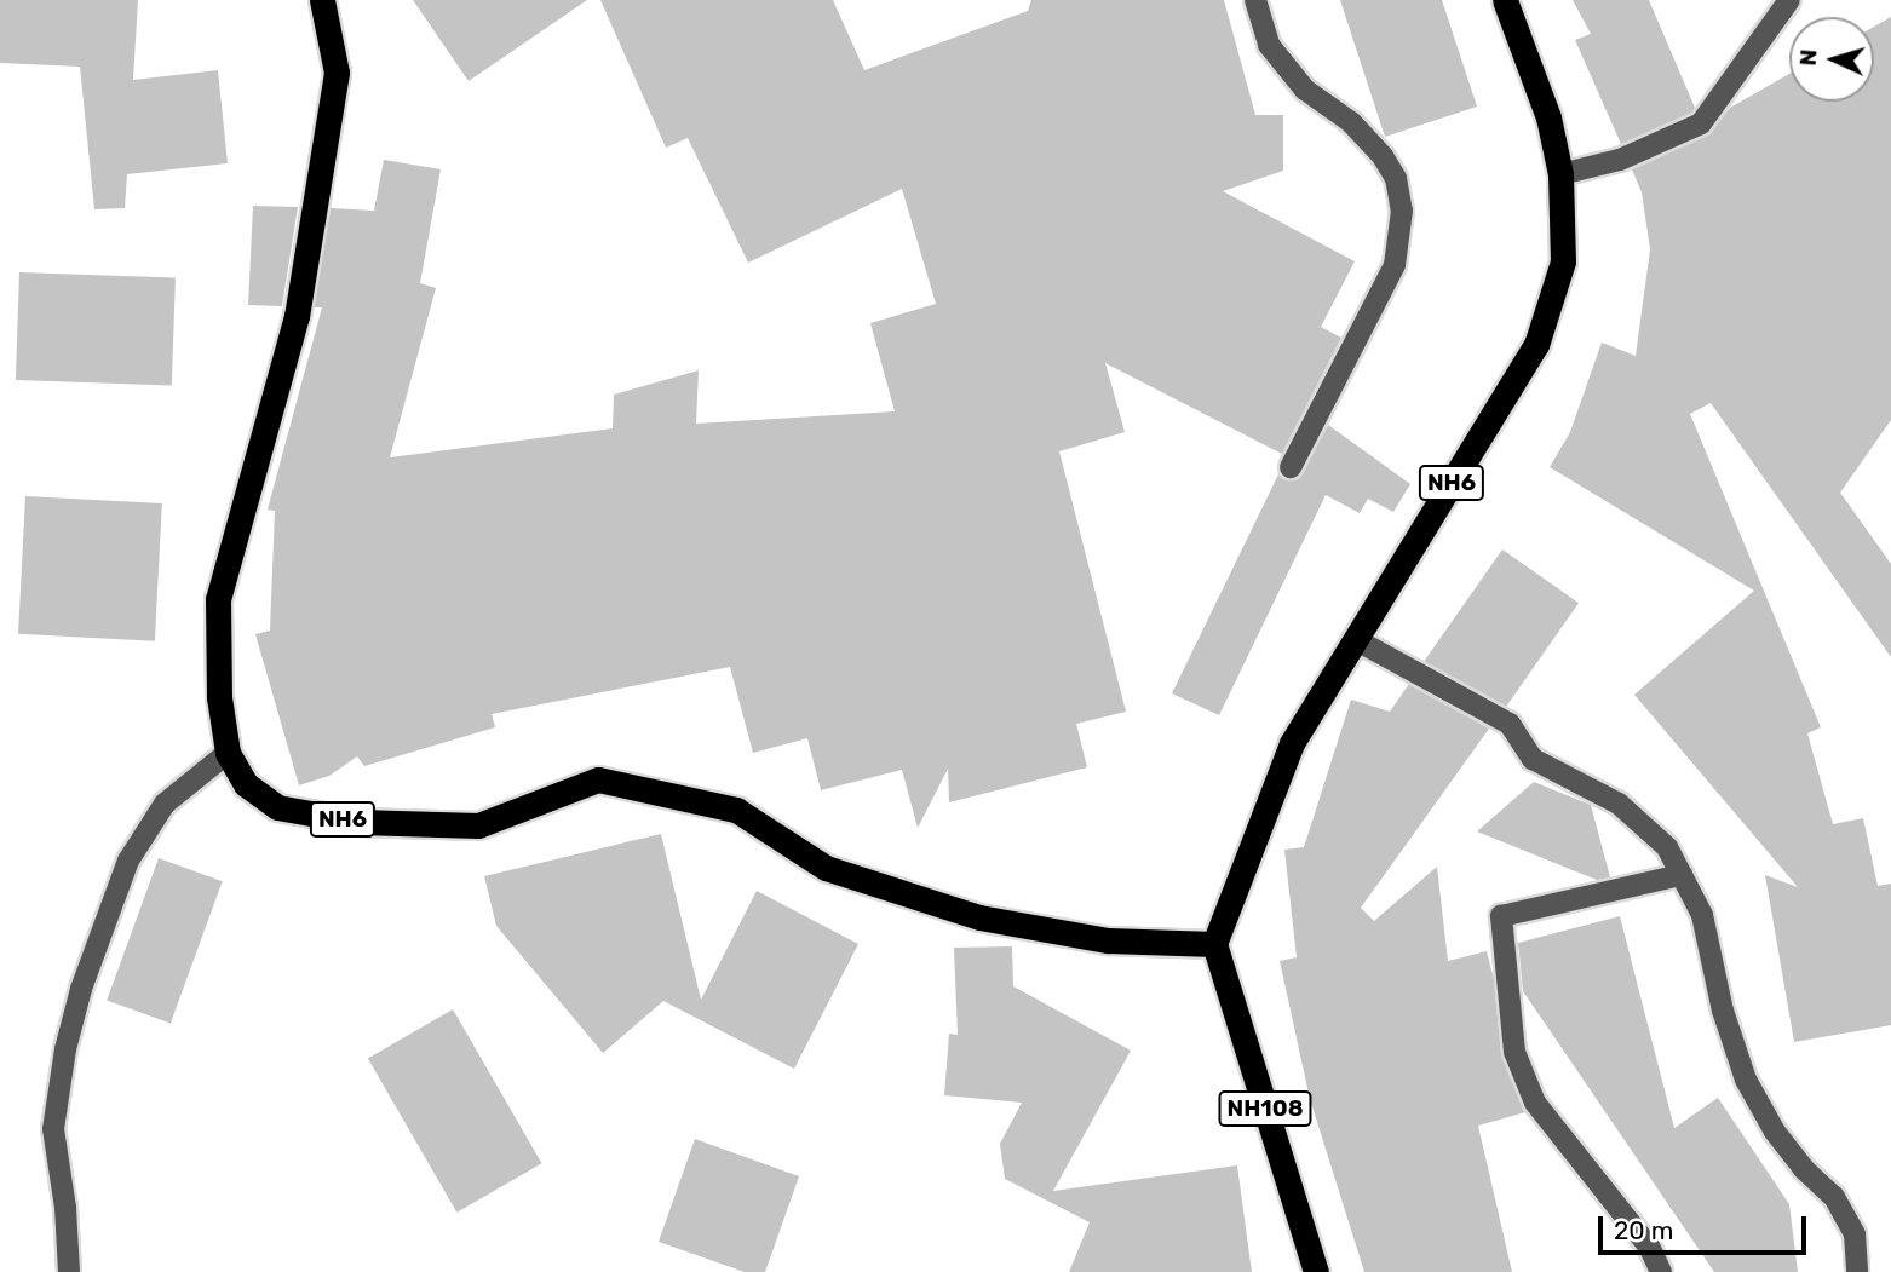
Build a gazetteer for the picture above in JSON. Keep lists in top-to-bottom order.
{
  "streets": {
    "highway": ["NH6", "NH108"]
  },
  "crossings": [
    ["NH6", "NH108"]
  ],
  "scale_bar": "20 m",
  "north": "left"
}
